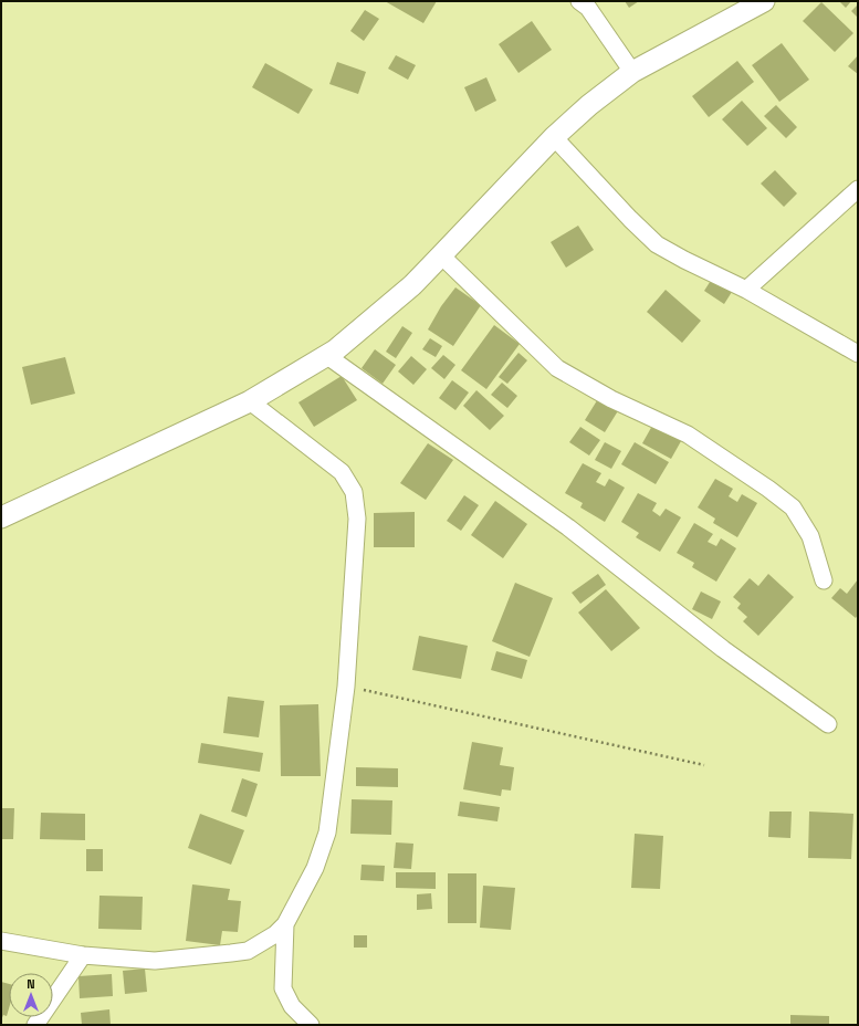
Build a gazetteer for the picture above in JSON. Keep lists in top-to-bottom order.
{
  "north": "top"
}
